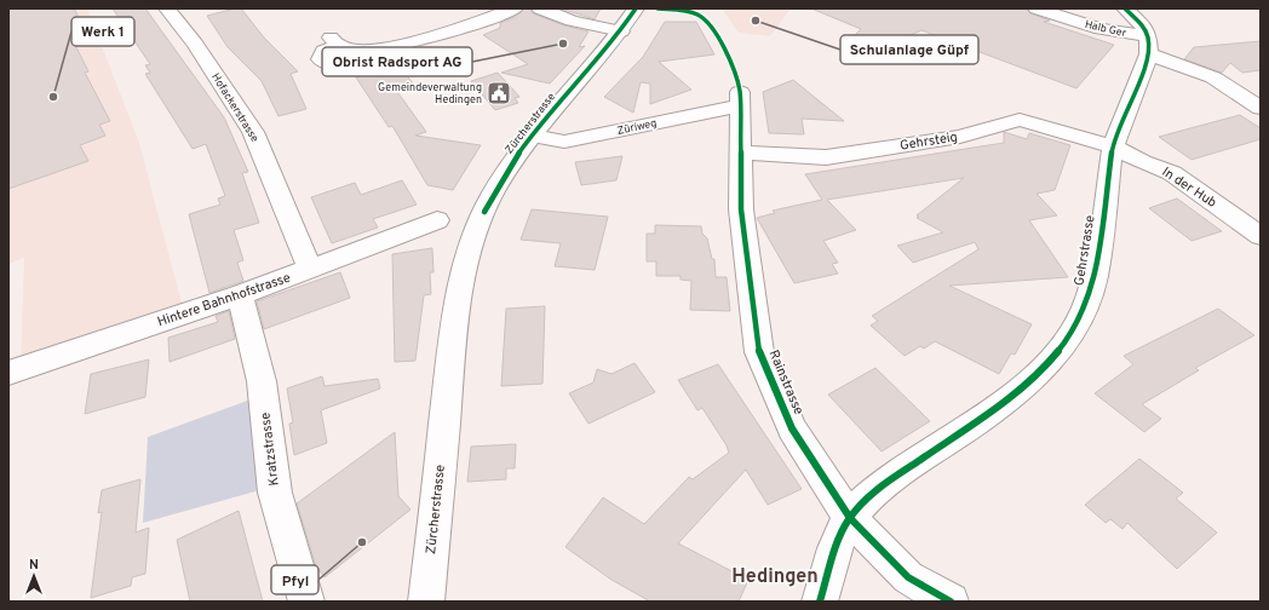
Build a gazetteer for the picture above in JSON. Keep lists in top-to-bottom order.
{
  "streets": {
    "street": [
      "Halb Ger",
      "Hofackerstrasse",
      "Zürcherstrasse",
      "Züriweg",
      "Gehrsteig",
      "In der Hub",
      "Gehrstrasse",
      "Hintere Bahnhofstrasse",
      "Rainstrasse",
      "Kratzstrasse"
    ]
  },
  "crossings": [
    ["Halb Ger", "Gehrstrasse"],
    ["Hofackerstrasse", "Hintere Bahnhofstrasse"],
    ["Zürcherstrasse", "Züriweg"],
    ["Züriweg", "Rainstrasse"],
    ["Gehrsteig", "In der Hub"],
    ["Gehrsteig", "Gehrstrasse"],
    ["Gehrsteig", "Rainstrasse"],
    ["In der Hub", "Gehrstrasse"],
    ["Gehrstrasse", "Rainstrasse"],
    ["Hintere Bahnhofstrasse", "Kratzstrasse"]
  ],
  "districts": ["Hedingen"],
  "places": {
    "other": [
      "Schulanlage Güpf",
      "Obrist Radsport AG",
      "Werk 1",
      "Pfyl"
    ],
    "public building": ["Gemeindeverwaltung Hedingen"]
  },
  "north": "top"
}
